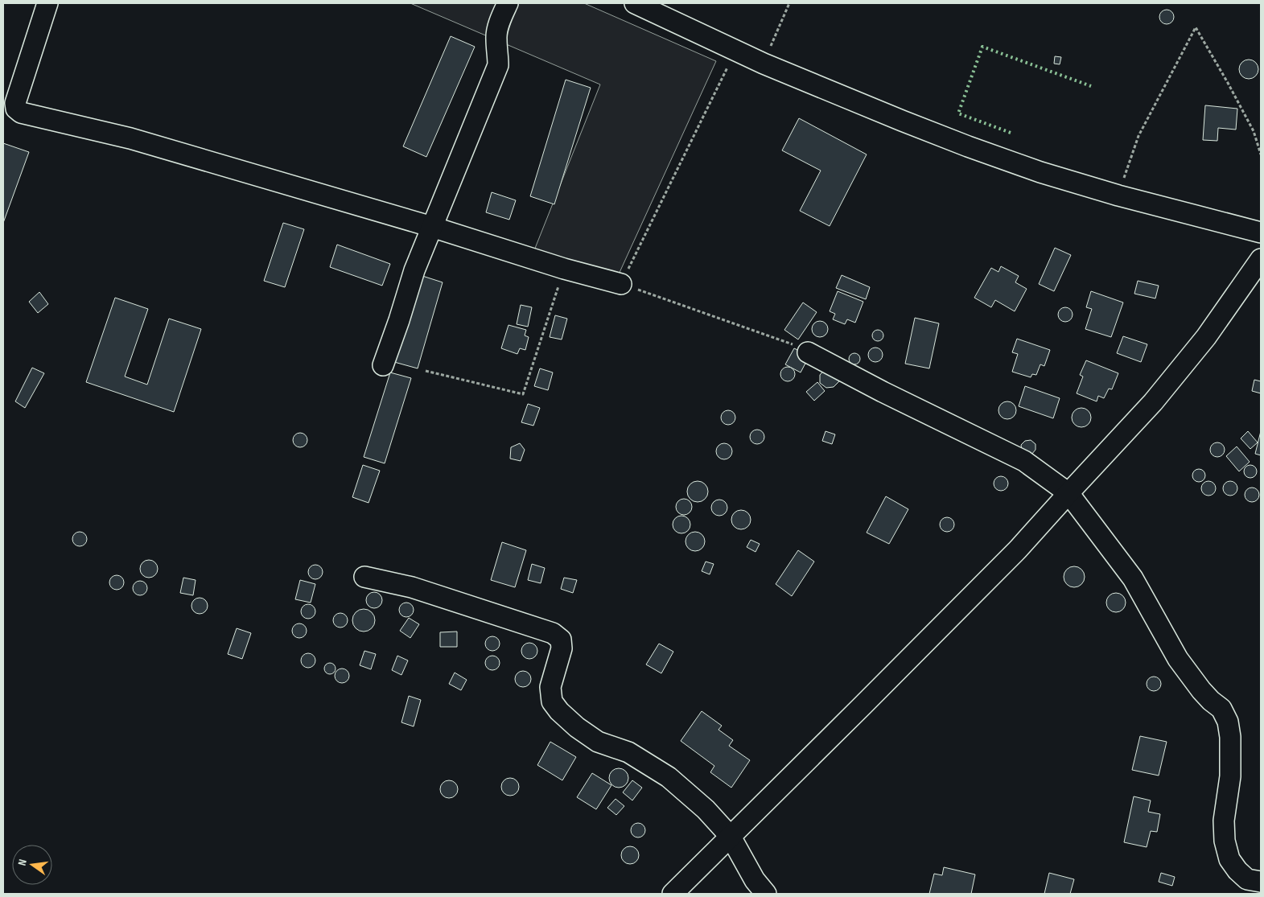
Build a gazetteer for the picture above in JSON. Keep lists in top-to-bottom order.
{
  "north": "left"
}
